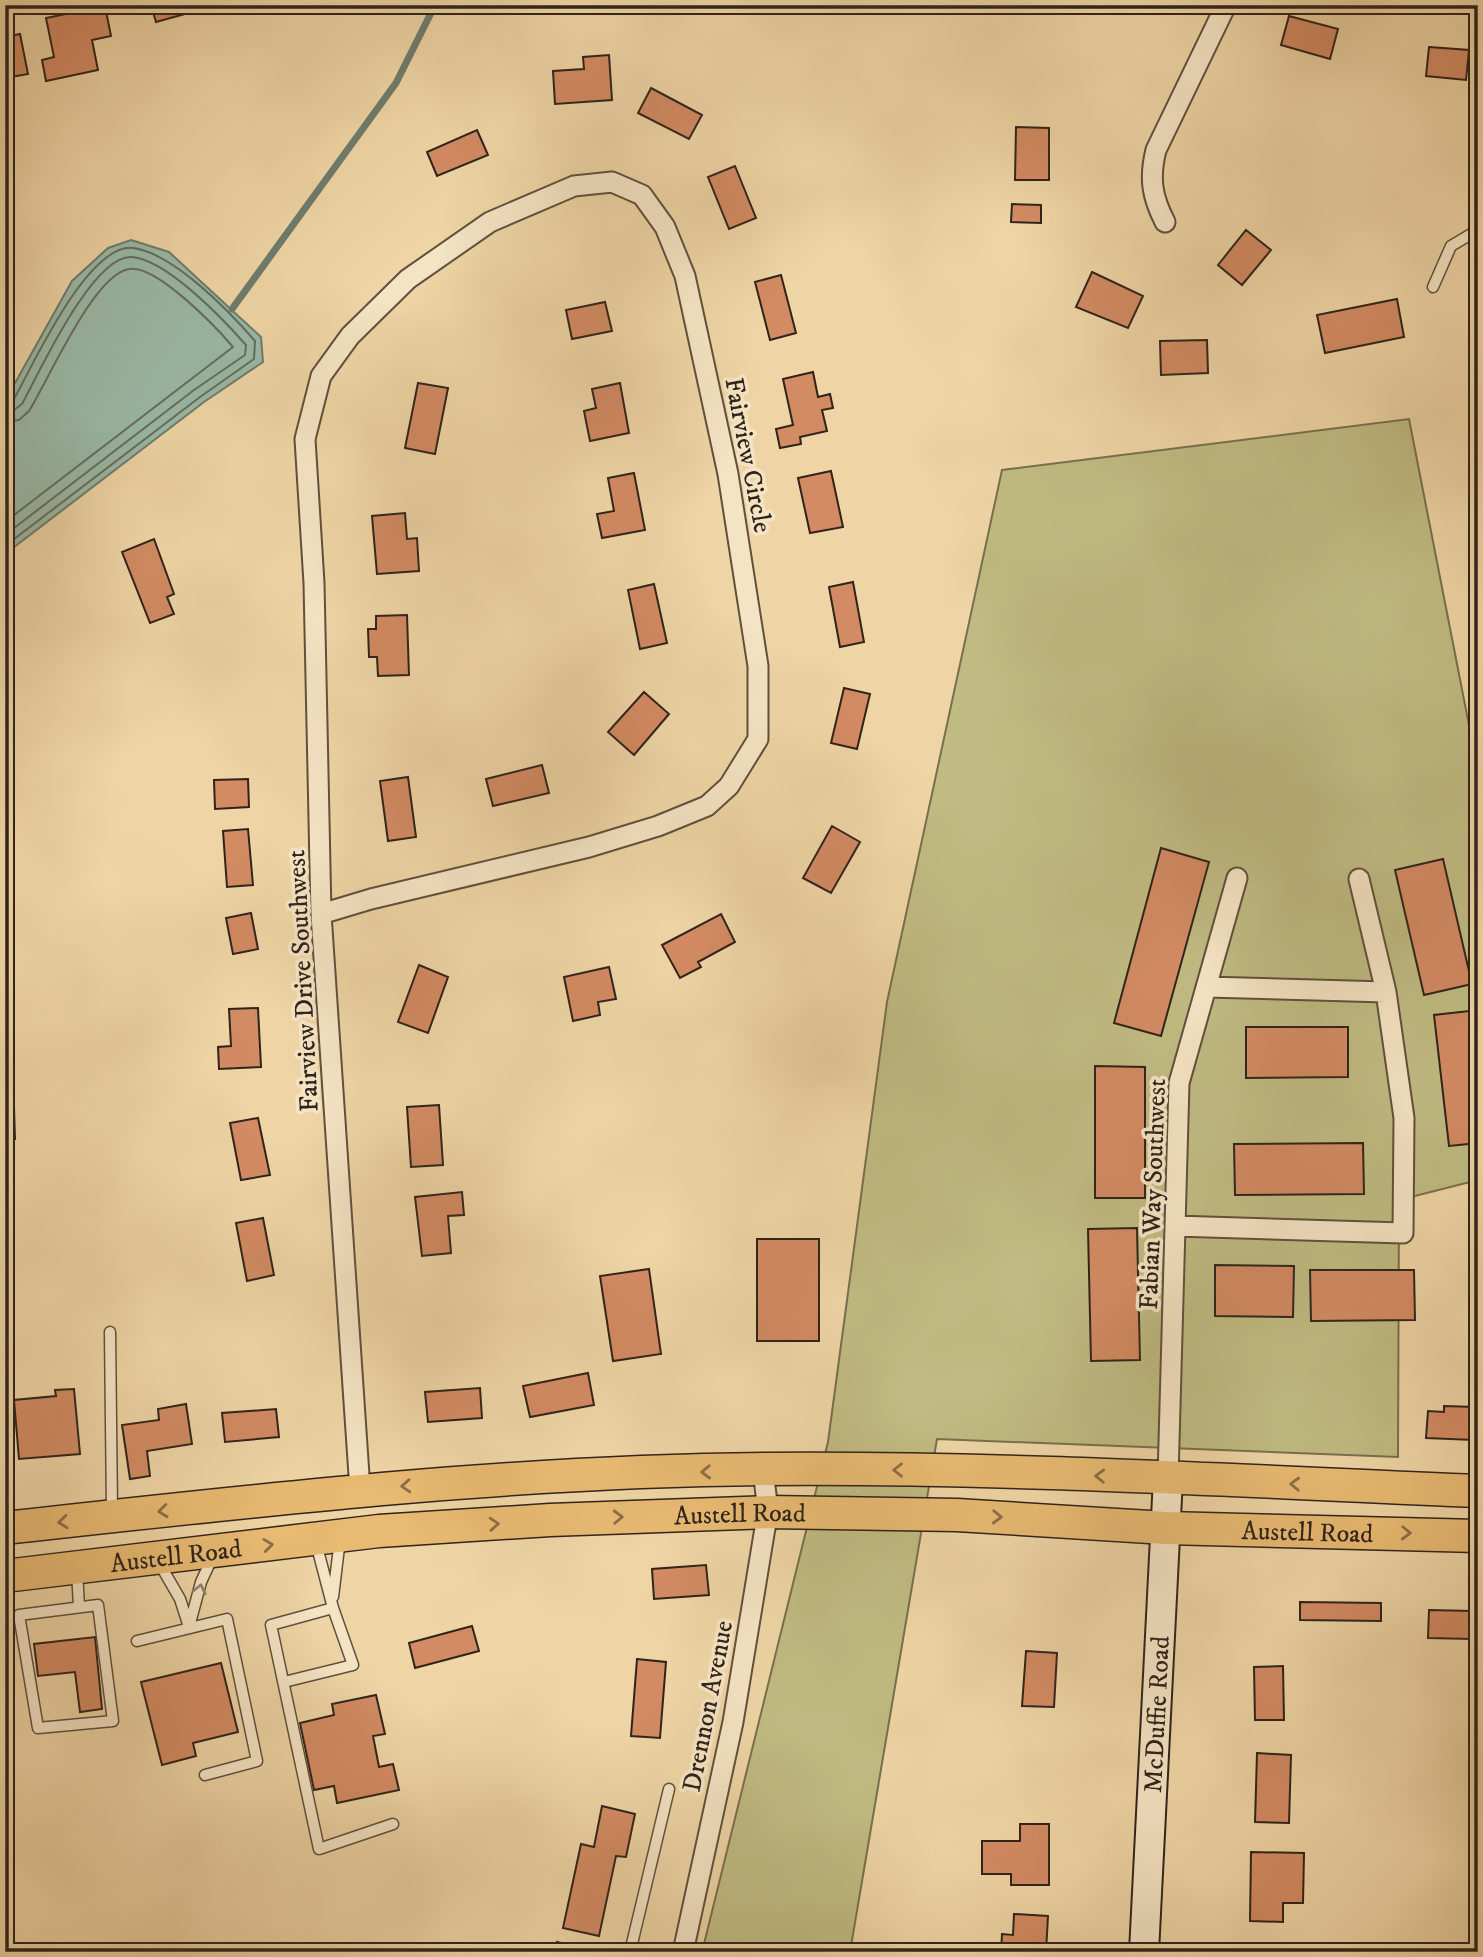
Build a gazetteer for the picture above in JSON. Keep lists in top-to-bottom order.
{
  "streets": {
    "main road": ["Austell Road"],
    "street": [
      "Fairview Circle",
      "Fairview Drive Southwest",
      "Fabian Way Southwest",
      "Drennon Avenue",
      "McDuffie Road"
    ]
  },
  "crossings": [
    ["Fairview Circle", "Fairview Drive Southwest"],
    ["Fairview Drive Southwest", "Austell Road"],
    ["Fabian Way Southwest", "Austell Road"],
    ["Fabian Way Southwest", "McDuffie Road"],
    ["Austell Road", "Drennon Avenue"],
    ["Austell Road", "McDuffie Road"]
  ]
}
